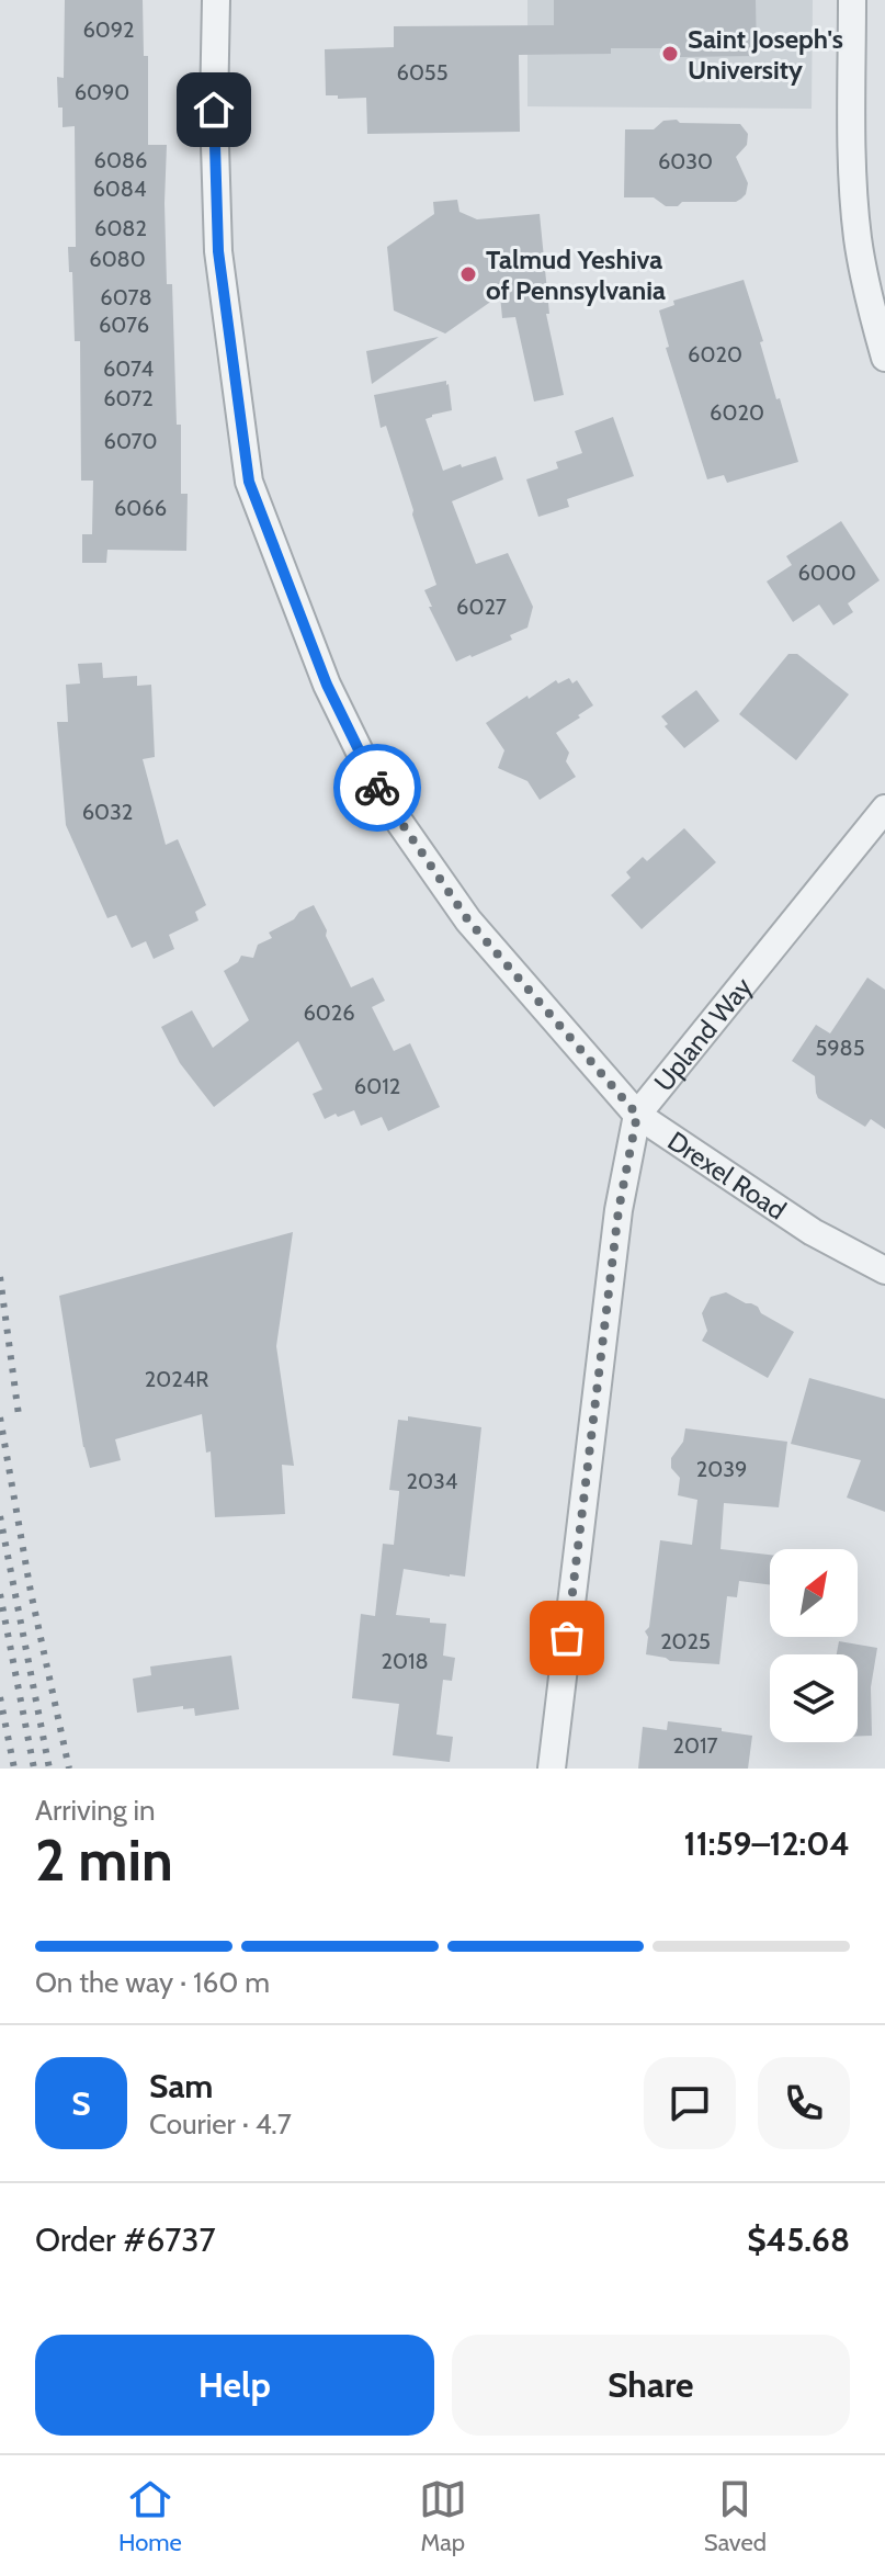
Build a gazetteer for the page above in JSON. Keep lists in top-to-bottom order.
{
  "streets": {
    "street": ["Upland Way", "Drexel Road"]
  },
  "crossings": [
    ["Upland Way", "Drexel Road"]
  ],
  "places": ["Saint Joseph's University", "Talmud Yeshiva of Pennsylvania"],
  "house_numbers": [
    "6092",
    "6055",
    "6090",
    "6086",
    "6030",
    "6084",
    "6082",
    "6080",
    "6078",
    "6076",
    "6020",
    "6074",
    "6072",
    "6020",
    "6070",
    "6066",
    "6000",
    "6027",
    "6032",
    "6026",
    "5985",
    "6012",
    "2024R",
    "2039",
    "2034",
    "2025",
    "2018",
    "2017"
  ],
  "north": "top right",
  "page": {
    "heading": ["2 min", "Arriving in", "11:59–12:04"],
    "panel": [
      "Sam",
      "Courier · 4.7",
      "Order #6737",
      "$45.68"
    ],
    "bar": "On the way · 160 m",
    "round": "S",
    "buttons": ["Help", "Share"],
    "tabs": ["Home", "Map", "Saved"]
  }
}
